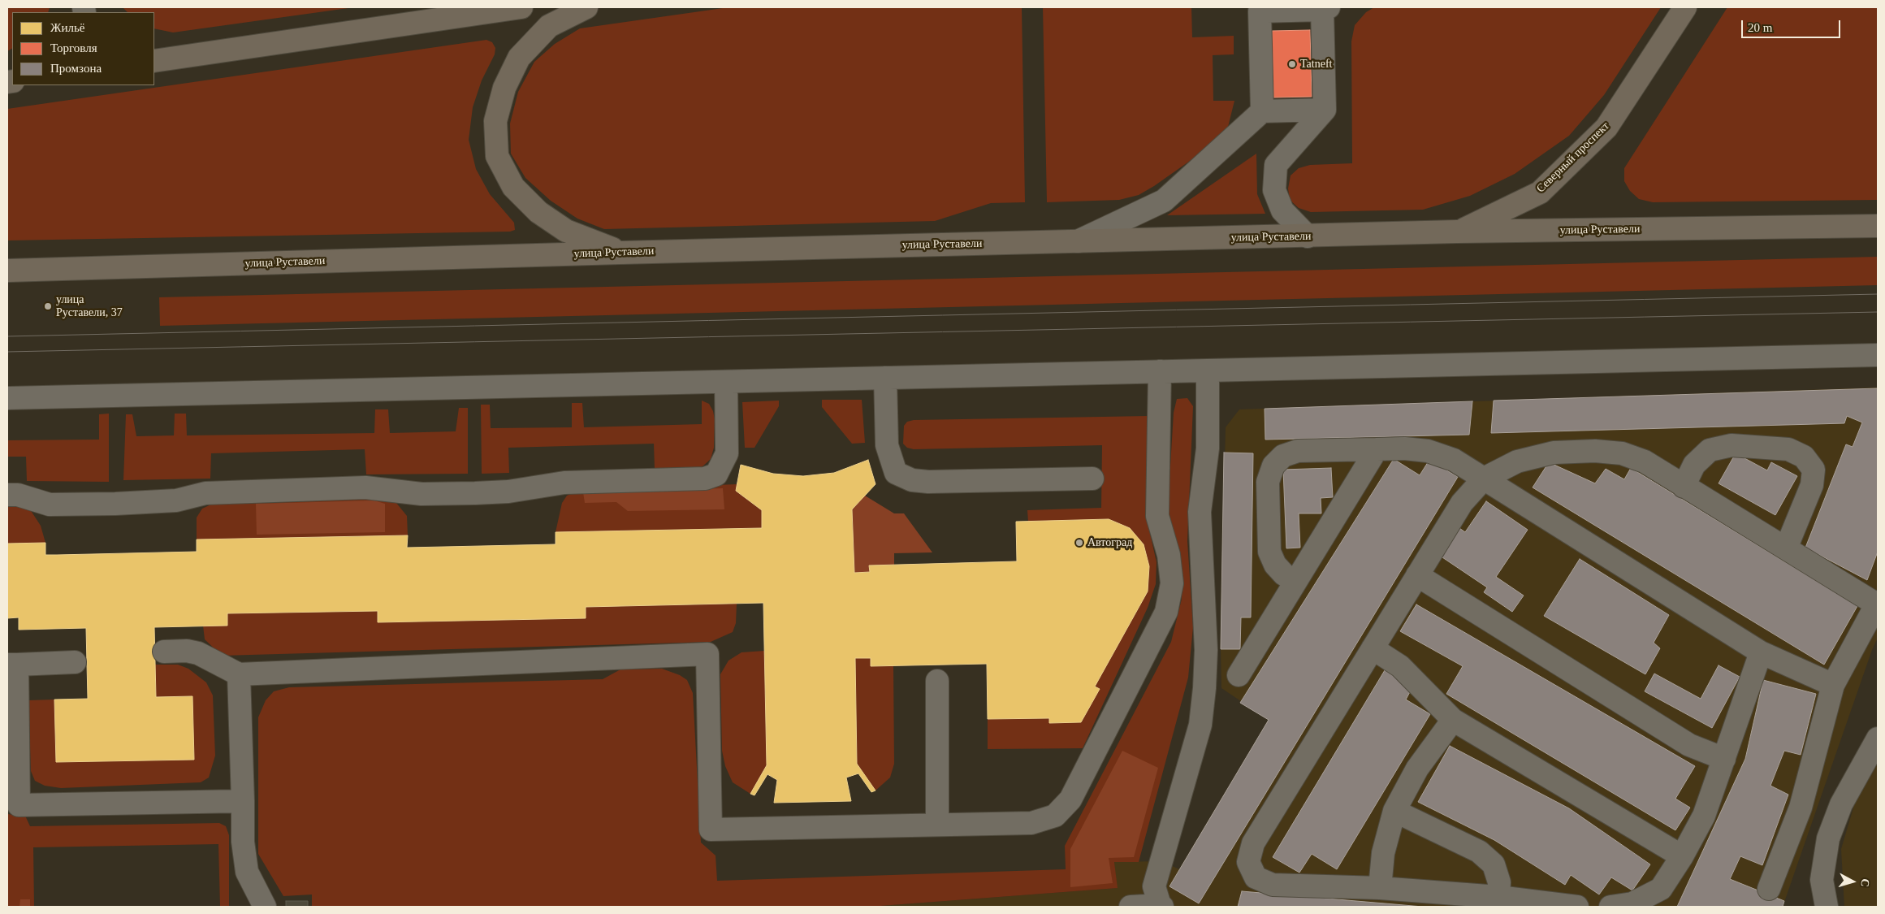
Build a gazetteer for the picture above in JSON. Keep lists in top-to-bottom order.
{
  "streets": {
    "main road": ["Северный проспект", "улица Руставели"]
  },
  "crossings": [
    ["Северный проспект", "улица Руставели"]
  ],
  "places": ["Tatneft", "улица Руставели, 37", "Автоград"],
  "legend": ["Жильё", "Торговля", "Промзона"],
  "scale_bar": "20 m",
  "north": "right"
}
